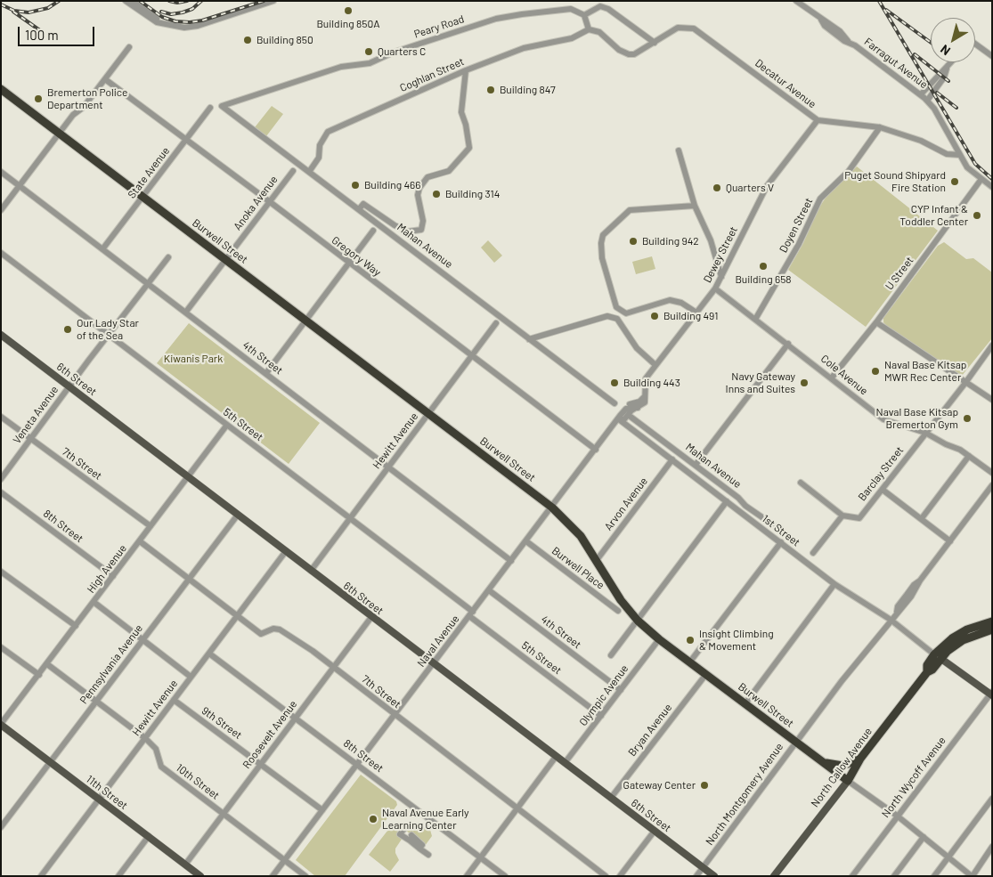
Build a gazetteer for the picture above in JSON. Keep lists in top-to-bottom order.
{
  "streets": {
    "highway": ["Burwell Street", "North Callow Avenue"],
    "main road": ["6th Street", "1st Street", "11th Street"],
    "street": [
      "Peary Road",
      "Farragut Avenue",
      "Coghlan Street",
      "Decatur Avenue",
      "State Avenue",
      "Anoka Avenue",
      "Doyen Street",
      "Mahan Avenue",
      "Dewey Street",
      "Gregory Way",
      "U Street",
      "4th Street",
      "Cole Avenue",
      "Veneta Avenue",
      "5th Street",
      "Hewitt Avenue",
      "7th Street",
      "Barclay Street",
      "Arvon Avenue",
      "8th Street",
      "Burwell Place",
      "High Avenue",
      "Naval Avenue",
      "Pennsylvania Avenue",
      "Olympic Avenue",
      "9th Street",
      "Bryan Avenue",
      "Roosevelt Avenue",
      "North Wycoff Avenue",
      "10th Street",
      "North Montgomery Avenue"
    ]
  },
  "crossings": [
    ["Peary Road", "Mahan Avenue"],
    ["Farragut Avenue", "Decatur Avenue"],
    ["Farragut Avenue", "U Street"],
    ["Coghlan Street", "Mahan Avenue"],
    ["Decatur Avenue", "Doyen Street"],
    ["Decatur Avenue", "Dewey Street"],
    ["State Avenue", "Burwell Street"],
    ["State Avenue", "Gregory Way"],
    ["State Avenue", "4th Street"],
    ["Anoka Avenue", "Burwell Street"],
    ["Anoka Avenue", "Gregory Way"],
    ["Anoka Avenue", "4th Street"],
    ["Doyen Street", "Cole Avenue"],
    ["Burwell Street", "Hewitt Avenue"],
    ["Burwell Street", "Arvon Avenue"],
    ["Burwell Street", "Naval Avenue"],
    ["Burwell Street", "Olympic Avenue"],
    ["Burwell Street", "Bryan Avenue"],
    ["Burwell Street", "North Callow Avenue"],
    ["Burwell Street", "North Wycoff Avenue"],
    ["Burwell Street", "North Montgomery Avenue"],
    ["Dewey Street", "Cole Avenue"],
    ["Dewey Street", "1st Street"],
    ["Dewey Street", "Naval Avenue"],
    ["Gregory Way", "Hewitt Avenue"],
    ["Gregory Way", "Naval Avenue"],
    ["U Street", "Cole Avenue"],
    ["4th Street", "Veneta Avenue"],
    ["4th Street", "Hewitt Avenue"],
    ["4th Street", "Naval Avenue"],
    ["4th Street", "Olympic Avenue"],
    ["Cole Avenue", "Barclay Street"],
    ["6th Street", "Veneta Avenue"],
    ["6th Street", "Hewitt Avenue"],
    ["6th Street", "High Avenue"],
    ["6th Street", "Naval Avenue"],
    ["6th Street", "Pennsylvania Avenue"],
    ["6th Street", "Olympic Avenue"],
    ["6th Street", "Bryan Avenue"],
    ["6th Street", "Roosevelt Avenue"],
    ["6th Street", "North Montgomery Avenue"],
    ["Veneta Avenue", "5th Street"],
    ["Veneta Avenue", "7th Street"],
    ["5th Street", "Hewitt Avenue"],
    ["5th Street", "High Avenue"],
    ["5th Street", "Naval Avenue"],
    ["5th Street", "Olympic Avenue"],
    ["Hewitt Avenue", "7th Street"],
    ["Hewitt Avenue", "8th Street"],
    ["Hewitt Avenue", "9th Street"],
    ["Hewitt Avenue", "10th Street"],
    ["Hewitt Avenue", "11th Street"],
    ["7th Street", "High Avenue"],
    ["7th Street", "Naval Avenue"],
    ["7th Street", "Pennsylvania Avenue"],
    ["7th Street", "Roosevelt Avenue"],
    ["Arvon Avenue", "1st Street"],
    ["8th Street", "High Avenue"],
    ["8th Street", "Naval Avenue"],
    ["8th Street", "Roosevelt Avenue"],
    ["1st Street", "Naval Avenue"],
    ["1st Street", "North Callow Avenue"],
    ["1st Street", "North Wycoff Avenue"],
    ["1st Street", "North Montgomery Avenue"],
    ["Burwell Place", "Naval Avenue"],
    ["High Avenue", "10th Street"],
    ["High Avenue", "11th Street"],
    ["Naval Avenue", "9th Street"],
    ["Naval Avenue", "10th Street"],
    ["Pennsylvania Avenue", "10th Street"],
    ["Pennsylvania Avenue", "11th Street"],
    ["9th Street", "Roosevelt Avenue"],
    ["Roosevelt Avenue", "10th Street"],
    ["Roosevelt Avenue", "11th Street"]
  ],
  "parks": ["Kiwanis Park"],
  "places": [
    "Building 850A",
    "Building 850",
    "Quarters C",
    "Building 847",
    "Bremerton Police Department",
    "Puget Sound Shipyard Fire Station",
    "Building 466",
    "Quarters V",
    "Building 314",
    "CYP Infant & Toddler Center",
    "Building 942",
    "Building 658",
    "Building 491",
    "Our Lady Star of the Sea",
    "Naval Base Kitsap MWR Rec Center",
    "Building 443",
    "Navy Gateway Inns and Suites",
    "Naval Base Kitsap Bremerton Gym",
    "Insight Climbing & Movement",
    "Gateway Center",
    "Naval Avenue Early Learning Center"
  ],
  "scale_bar": "100 m",
  "north": "bottom left"
}
